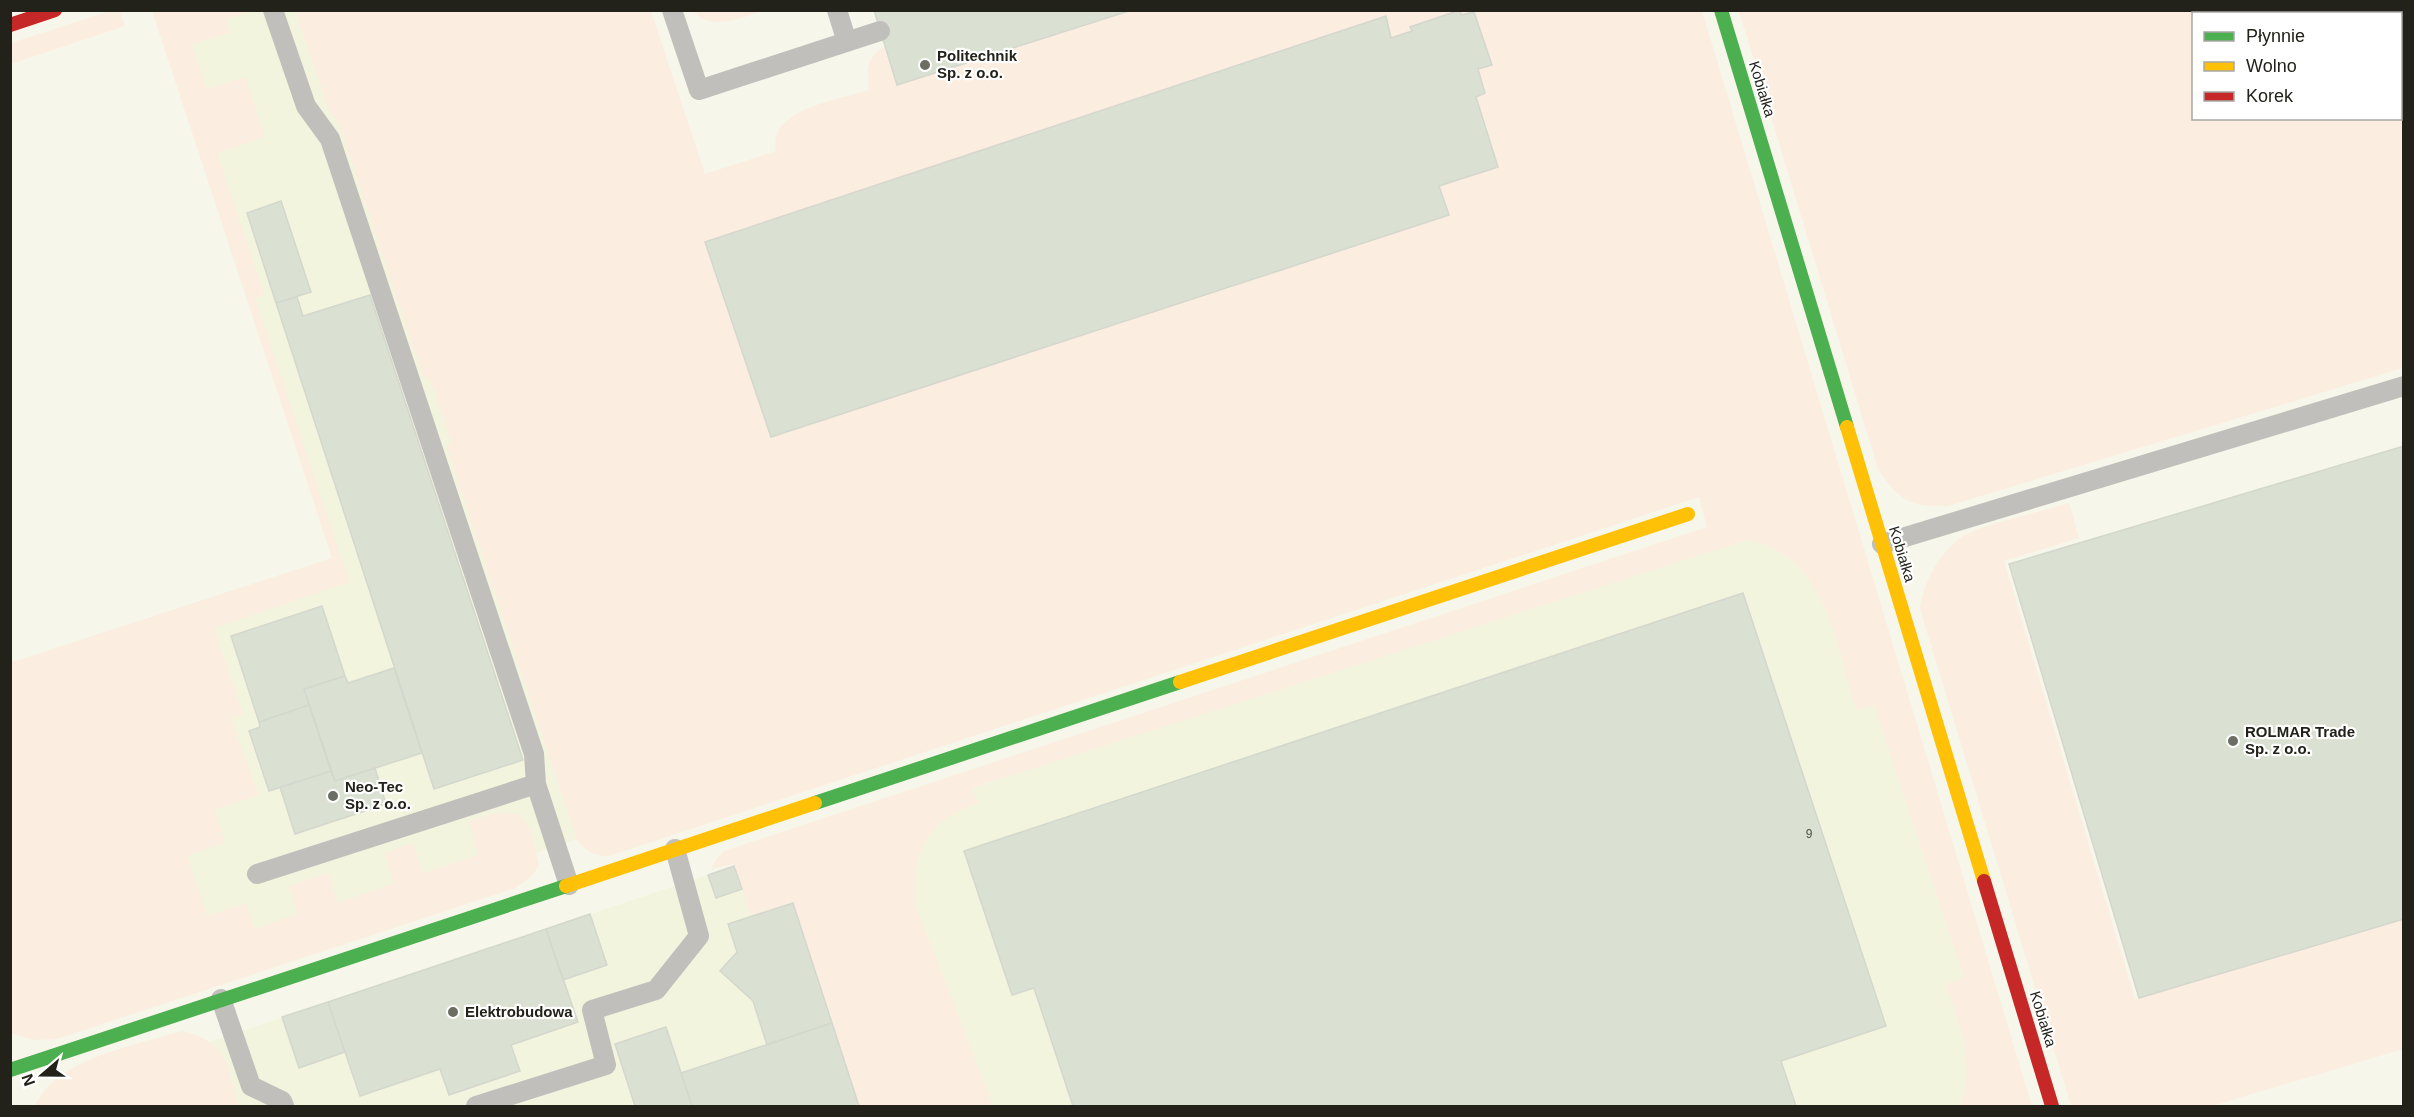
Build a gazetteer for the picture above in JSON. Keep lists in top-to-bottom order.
{
  "streets": {
    "street": ["Kobiałka"]
  },
  "places": [
    "Politechnik Sp. z o.o.",
    "ROLMAR Trade Sp. z o.o.",
    "Neo-Tec Sp. z o.o.",
    "Elektrobudowa"
  ],
  "house_numbers": ["9"],
  "legend": ["Płynnie", "Wolno", "Korek"],
  "north": "left"
}
